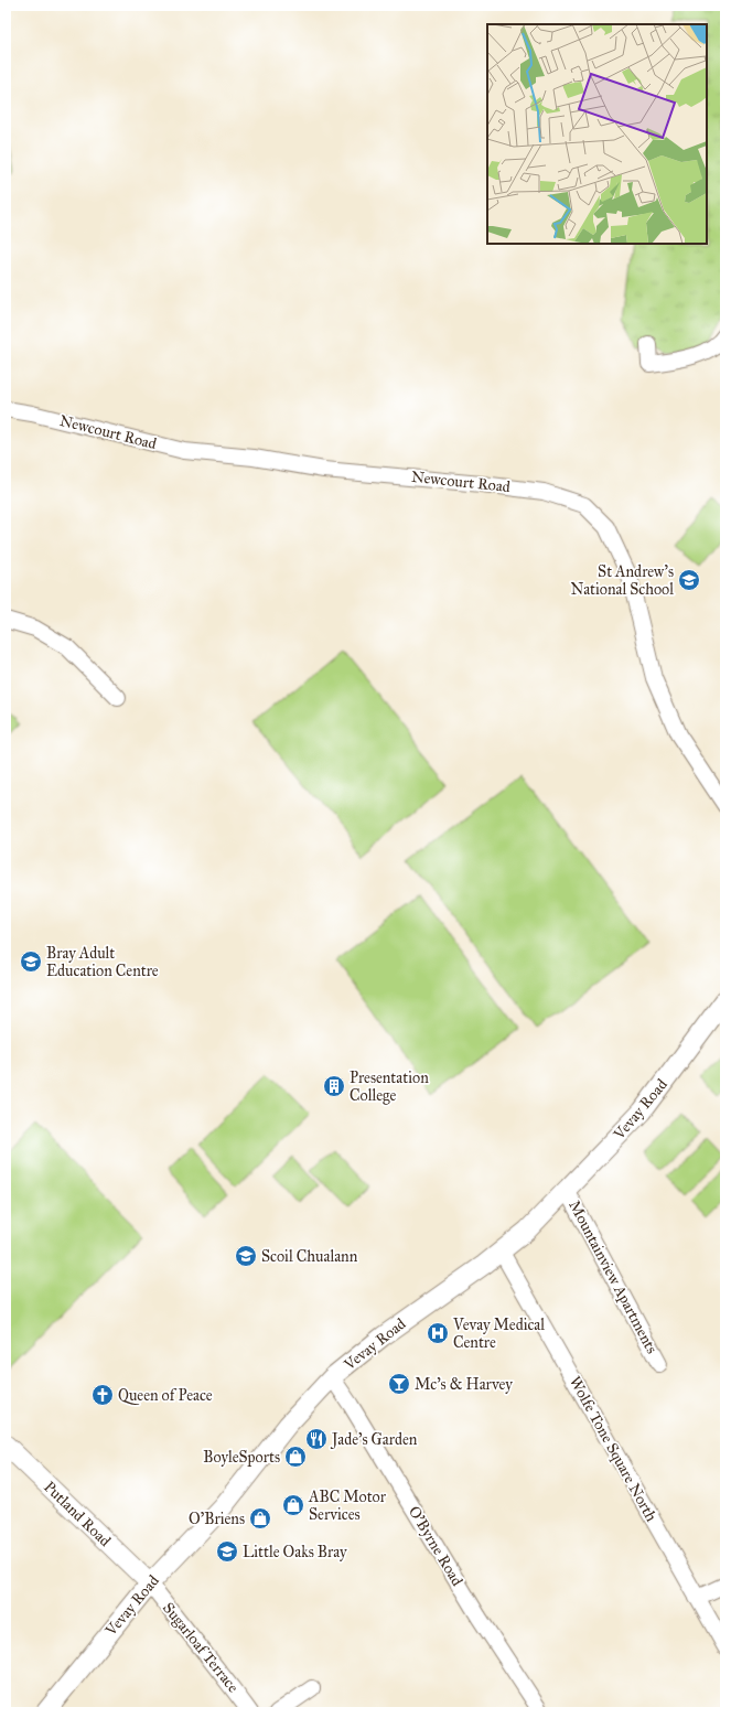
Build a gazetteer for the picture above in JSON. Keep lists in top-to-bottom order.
{
  "streets": {
    "main road": ["Vevay Road", "Putland Road"],
    "street": [
      "Newcourt Road",
      "Mountainview Apartments",
      "Wolfe Tone Square North",
      "O'Byrne Road",
      "Sugarloaf Terrace"
    ]
  },
  "crossings": [
    ["Vevay Road", "Mountainview Apartments"],
    ["Vevay Road", "Wolfe Tone Square North"],
    ["Vevay Road", "Putland Road"],
    ["Vevay Road", "O'Byrne Road"],
    ["Vevay Road", "Sugarloaf Terrace"],
    ["Putland Road", "Sugarloaf Terrace"]
  ],
  "places": {
    "school or university": [
      "St Andrew's National School",
      "Bray Adult Education Centre",
      "Scoil Chualann",
      "Little Oaks Bray"
    ],
    "building": ["Presentation College"],
    "hospital": ["Vevay Medical Centre"],
    "bar": ["Mc's & Harvey"],
    "church": ["Queen of Peace"],
    "restaurant": ["Jade's Garden"],
    "shop": ["BoyleSports", "ABC Motor Services", "O'Briens"]
  }
}
